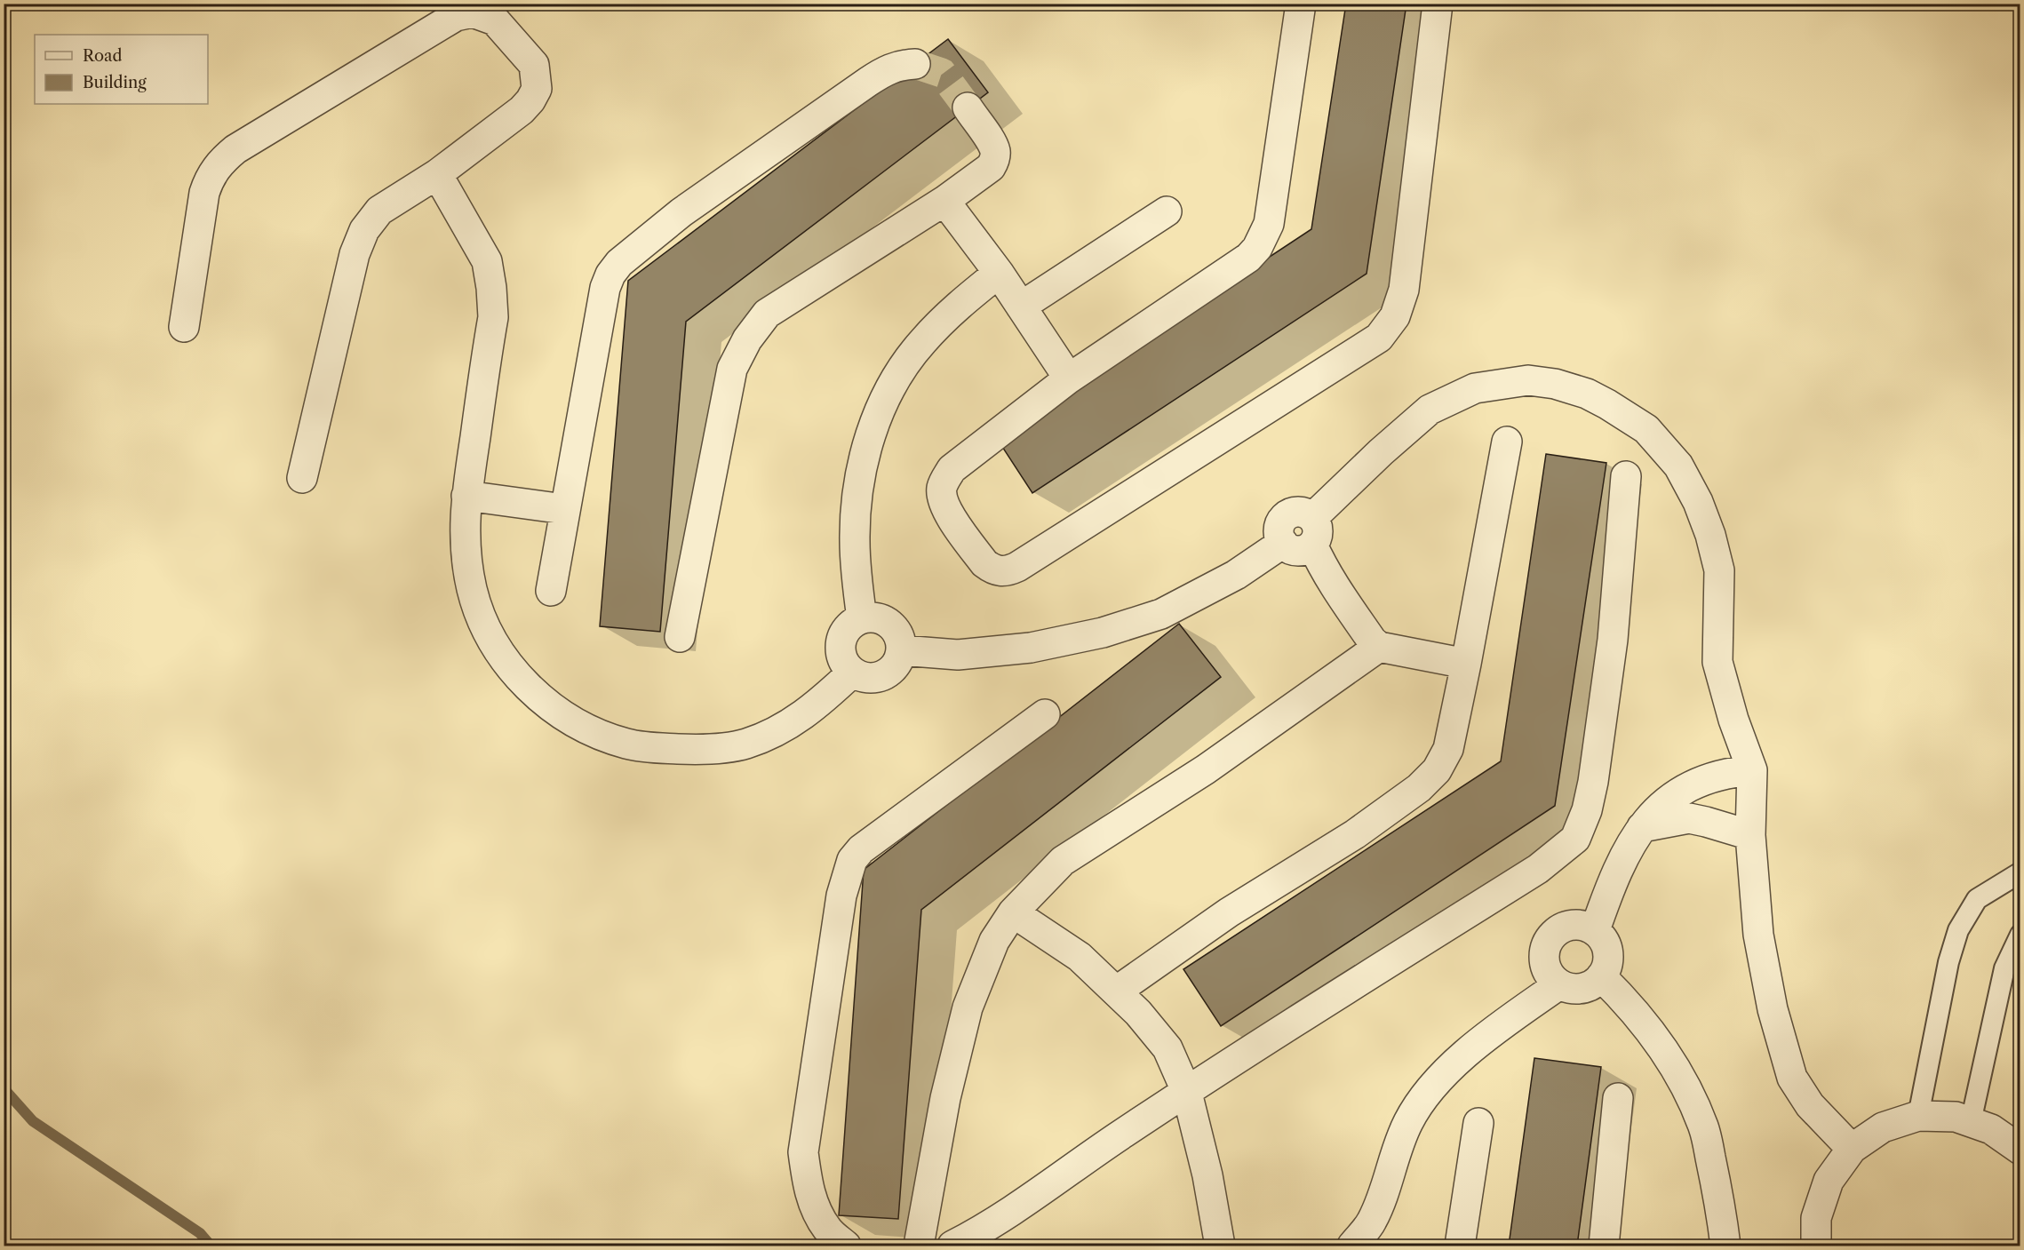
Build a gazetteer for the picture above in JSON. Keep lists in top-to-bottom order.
{
  "legend": ["Road", "Building"]
}
